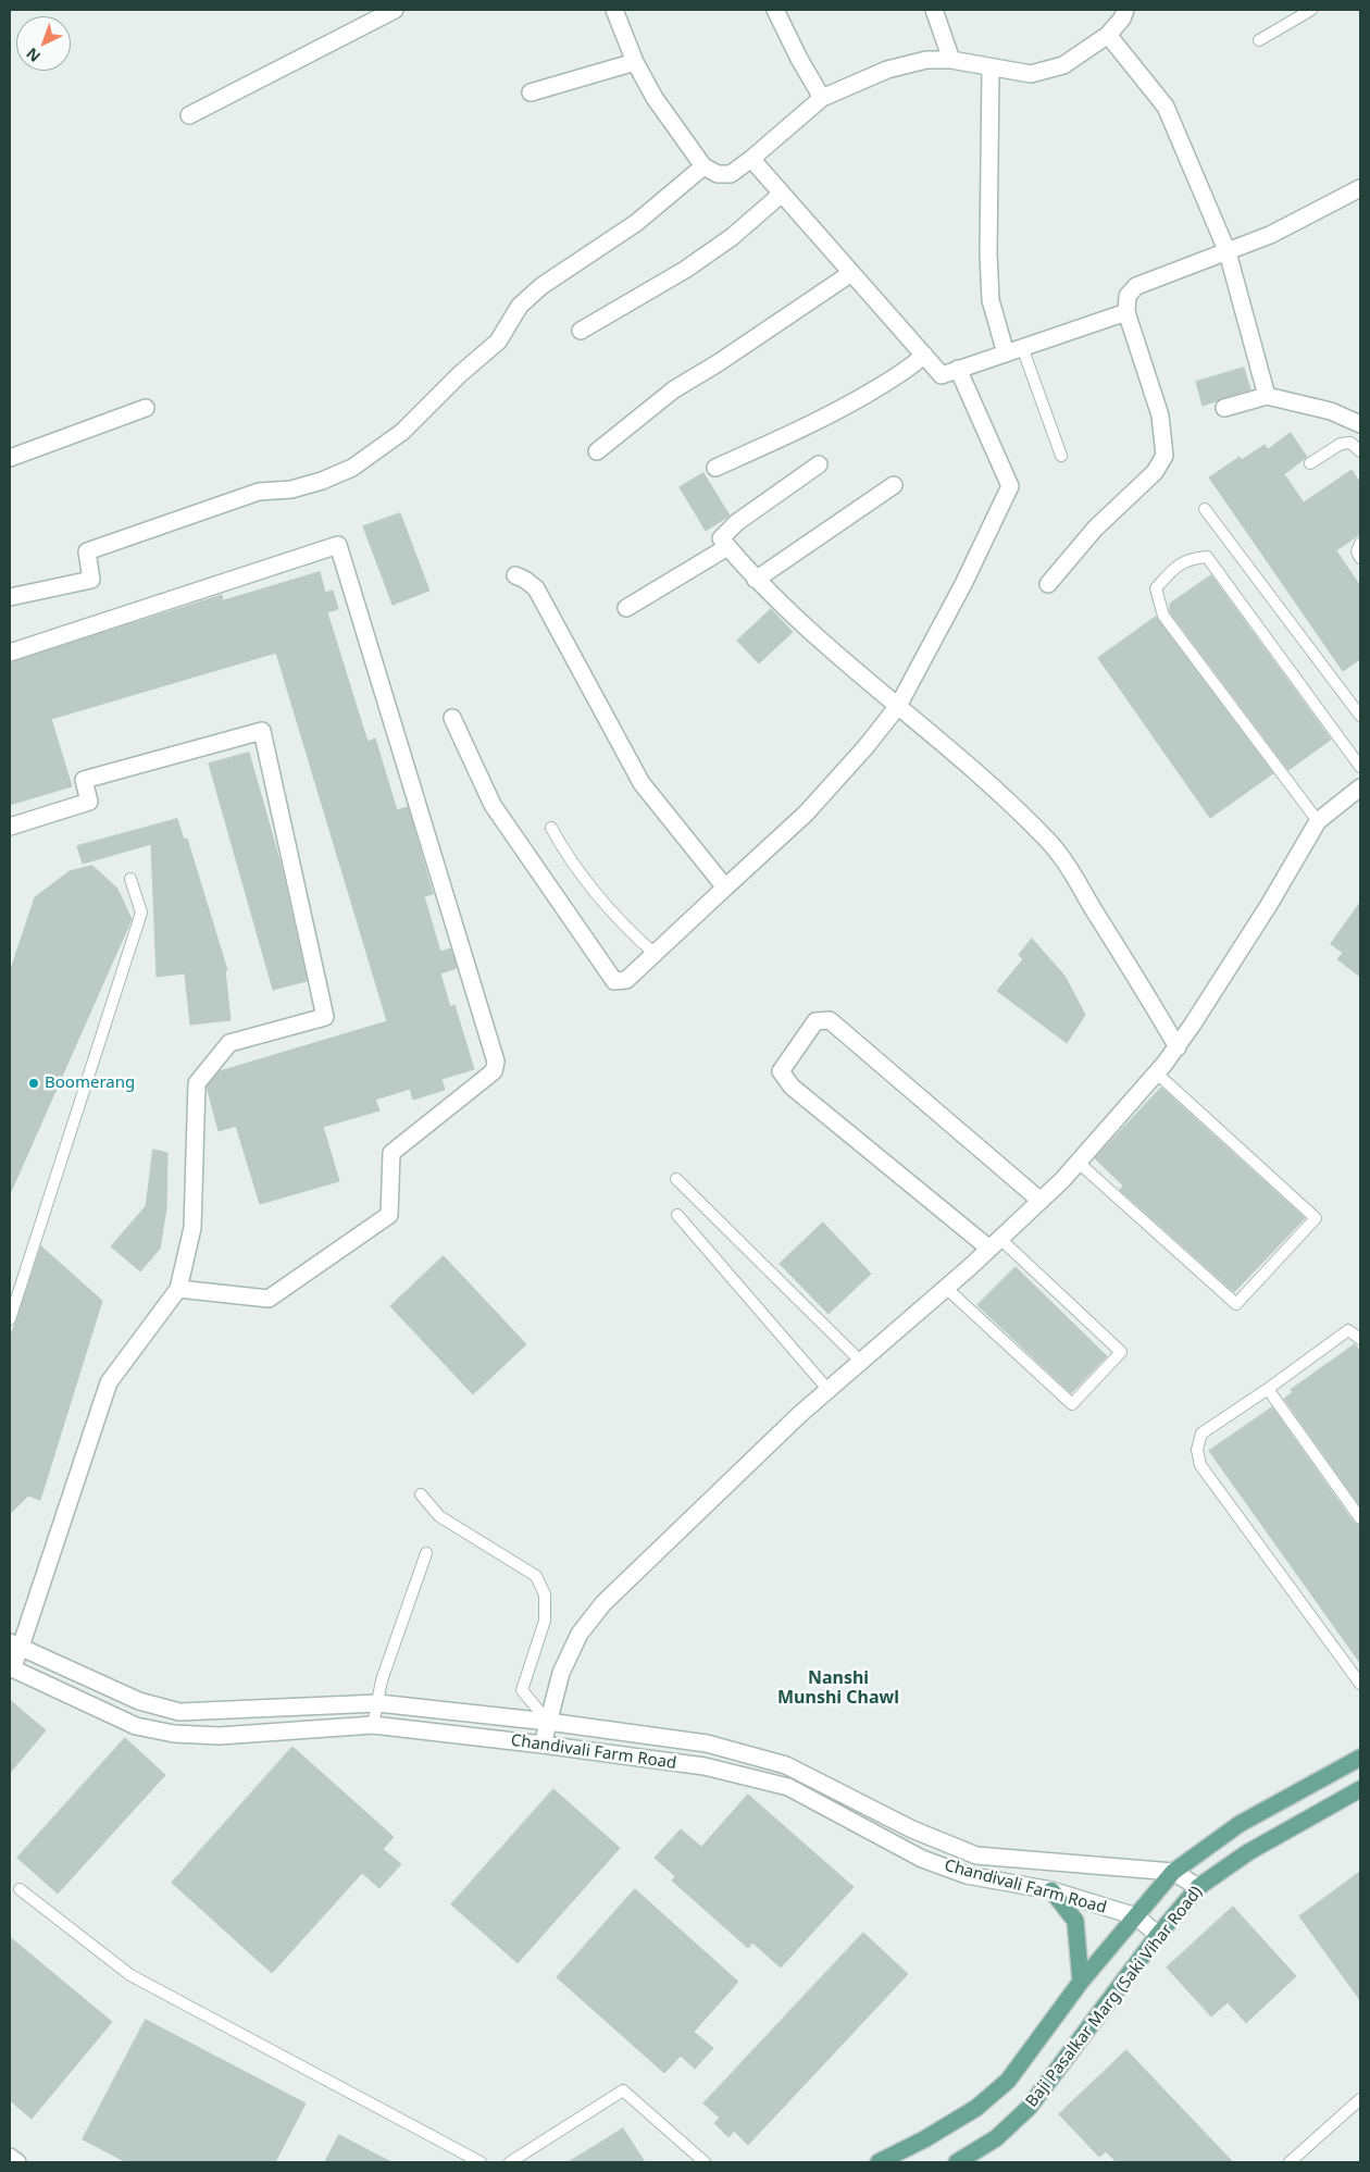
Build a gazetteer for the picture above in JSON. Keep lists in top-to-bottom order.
{
  "streets": {
    "main road": ["Baji Pasalkar Marg (Saki Vihar Road)"],
    "street": ["Chandivali Farm Road"]
  },
  "crossings": [
    ["Chandivali Farm Road", "Baji Pasalkar Marg (Saki Vihar Road)"]
  ],
  "districts": ["Nanshi Munshi Chawl"],
  "places": ["Boomerang"],
  "north": "bottom left"
}
